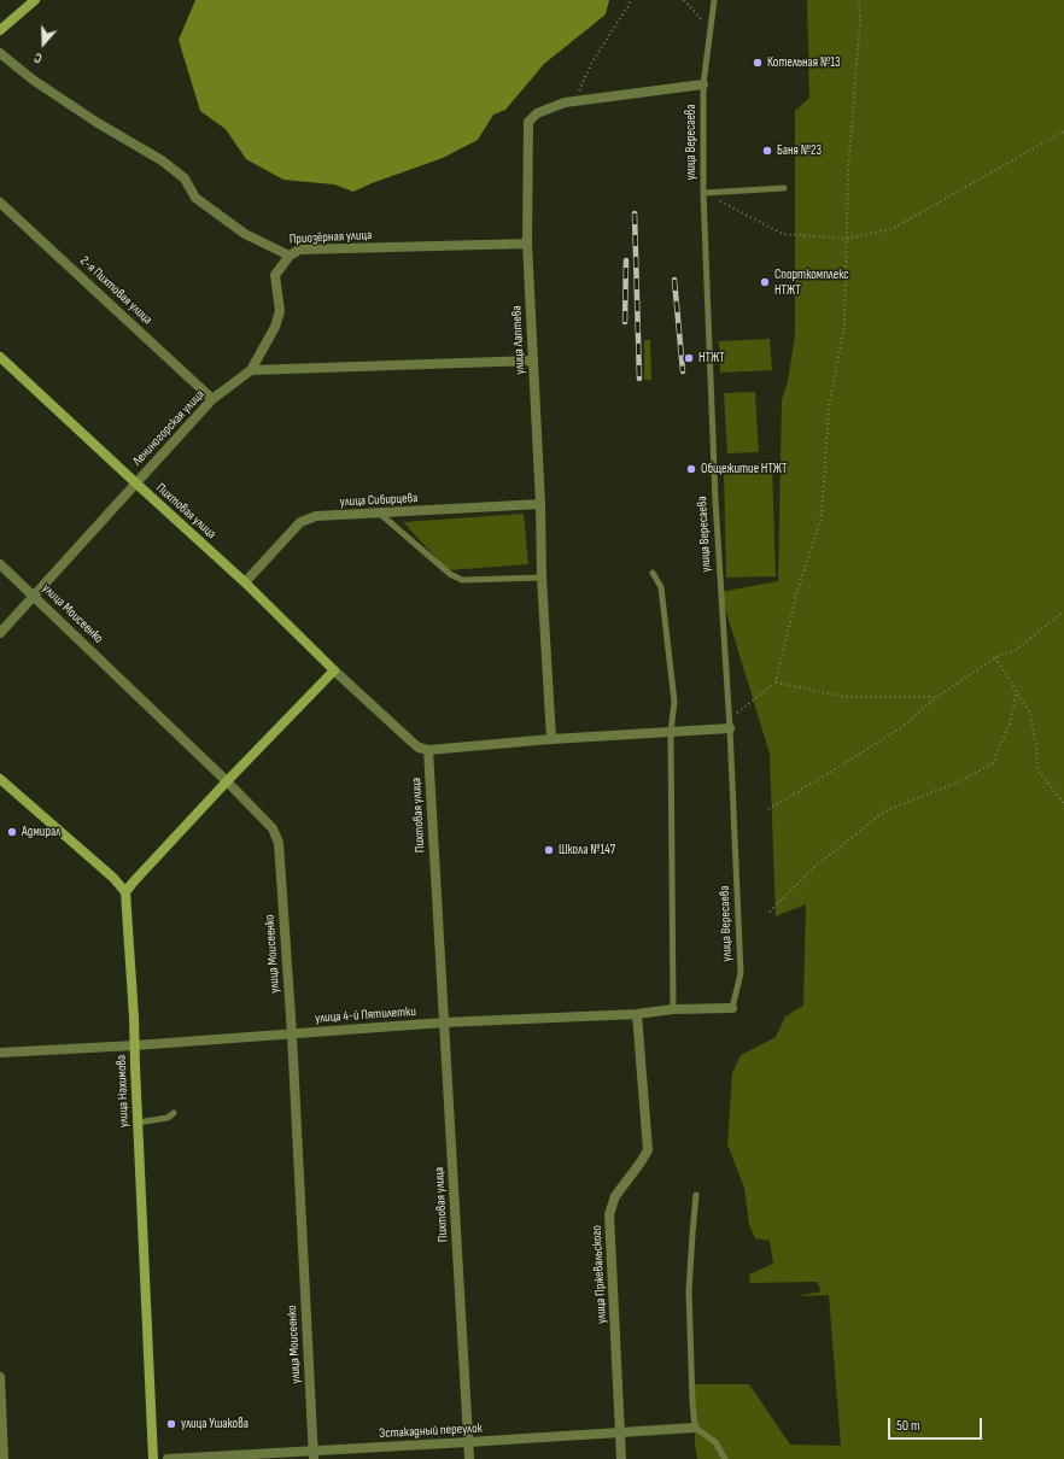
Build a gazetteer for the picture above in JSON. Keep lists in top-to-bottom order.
{
  "streets": {
    "street": [
      "Приозёрная улица",
      "2-я Пихтовая улица",
      "улица Лаптева",
      "Лениногорская улица",
      "улица Сибирцева",
      "Пихтовая улица",
      "улица Моисеенко",
      "улица 4-й Пятилетки",
      "улица Нахимова",
      "улица Пржевальского",
      "Эстакадный переулок"
    ],
    "lane": ["улица Вересаева"]
  },
  "crossings": [
    ["улица Вересаева", "улица Лаптева"],
    ["улица Вересаева", "улица 4-й Пятилетки"],
    ["Приозёрная улица", "улица Лаптева"],
    ["2-я Пихтовая улица", "Лениногорская улица"],
    ["улица Лаптева", "улица Сибирцева"],
    ["Лениногорская улица", "Пихтовая улица"],
    ["Лениногорская улица", "улица Моисеенко"],
    ["улица Сибирцева", "Пихтовая улица"],
    ["Пихтовая улица", "улица 4-й Пятилетки"],
    ["Пихтовая улица", "Эстакадный переулок"],
    ["улица Моисеенко", "улица 4-й Пятилетки"],
    ["улица Моисеенко", "Эстакадный переулок"],
    ["улица 4-й Пятилетки", "улица Нахимова"],
    ["улица 4-й Пятилетки", "улица Пржевальского"],
    ["улица Пржевальского", "Эстакадный переулок"]
  ],
  "places": [
    "Котельная №13",
    "Баня №23",
    "Спорткомплекс НТЖТ",
    "НТЖТ",
    "Общежитие НТЖТ",
    "Адмирал",
    "Школа №147",
    "улица Ушакова"
  ],
  "scale_bar": "50 m",
  "north": "bottom"
}
